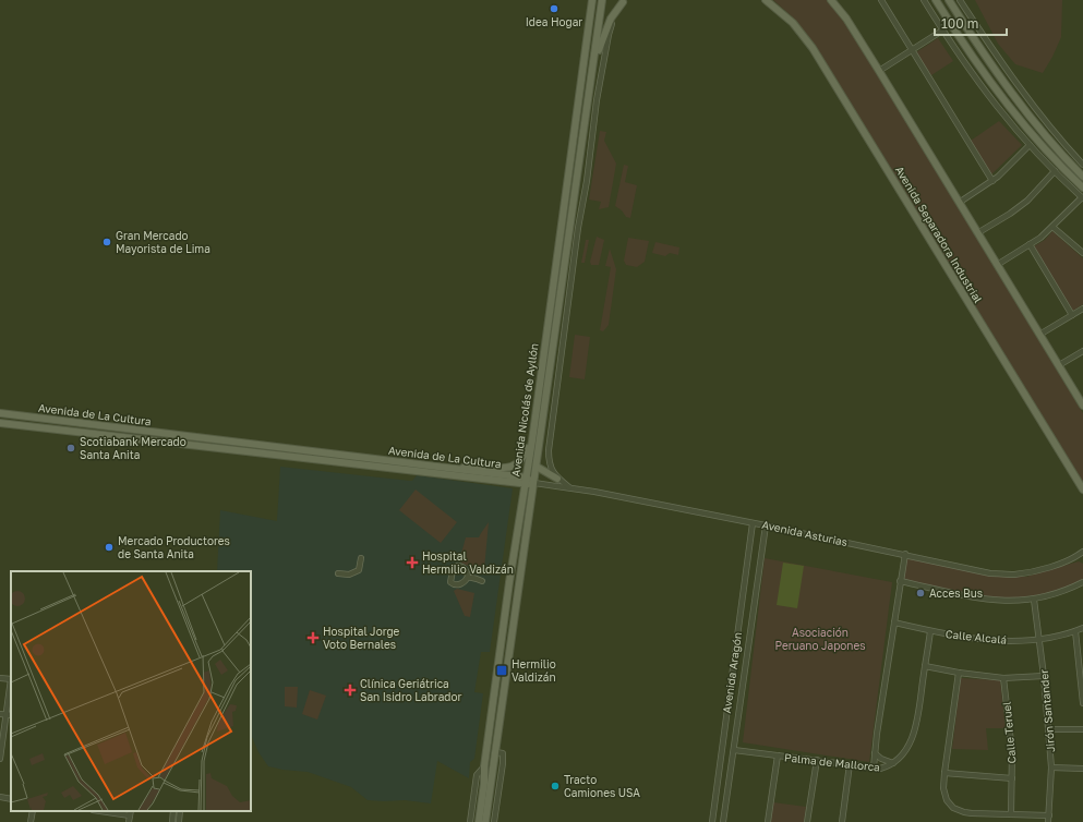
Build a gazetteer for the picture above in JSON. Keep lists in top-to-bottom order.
{
  "streets": {
    "main road": ["Avenida Separadora Industrial", "Avenida Nicolás de Ayllón", "Avenida de La Cultura"],
    "street": [
      "Avenida Asturias",
      "Calle Alcalá",
      "Avenida Aragón",
      "Jirón Santander",
      "Calle Teruel",
      "Palma de Mallorca"
    ]
  },
  "crossings": [
    ["Avenida Nicolás de Ayllón", "Avenida de La Cultura"],
    ["Avenida Nicolás de Ayllón", "Avenida Asturias"],
    ["Avenida de La Cultura", "Avenida Asturias"],
    ["Avenida Asturias", "Avenida Aragón"],
    ["Calle Alcalá", "Jirón Santander"],
    ["Calle Alcalá", "Palma de Mallorca"],
    ["Avenida Aragón", "Palma de Mallorca"]
  ],
  "parks": ["Asociación Peruano Japones"],
  "places": {
    "other": [
      "Idea Hogar",
      "Gran Mercado Mayorista de Lima",
      "Scotiabank Mercado Santa Anita",
      "Mercado Productores de Santa Anita",
      "Acces Bus",
      "Tracto Camiones USA"
    ],
    "health": ["Hospital Hermilio Valdizán", "Hospital Jorge Voto Bernales", "Clínica Geriátrica San Isidro Labrador"],
    "transit": ["Hermilio Valdizán"]
  },
  "scale_bar": "100 m"
}
